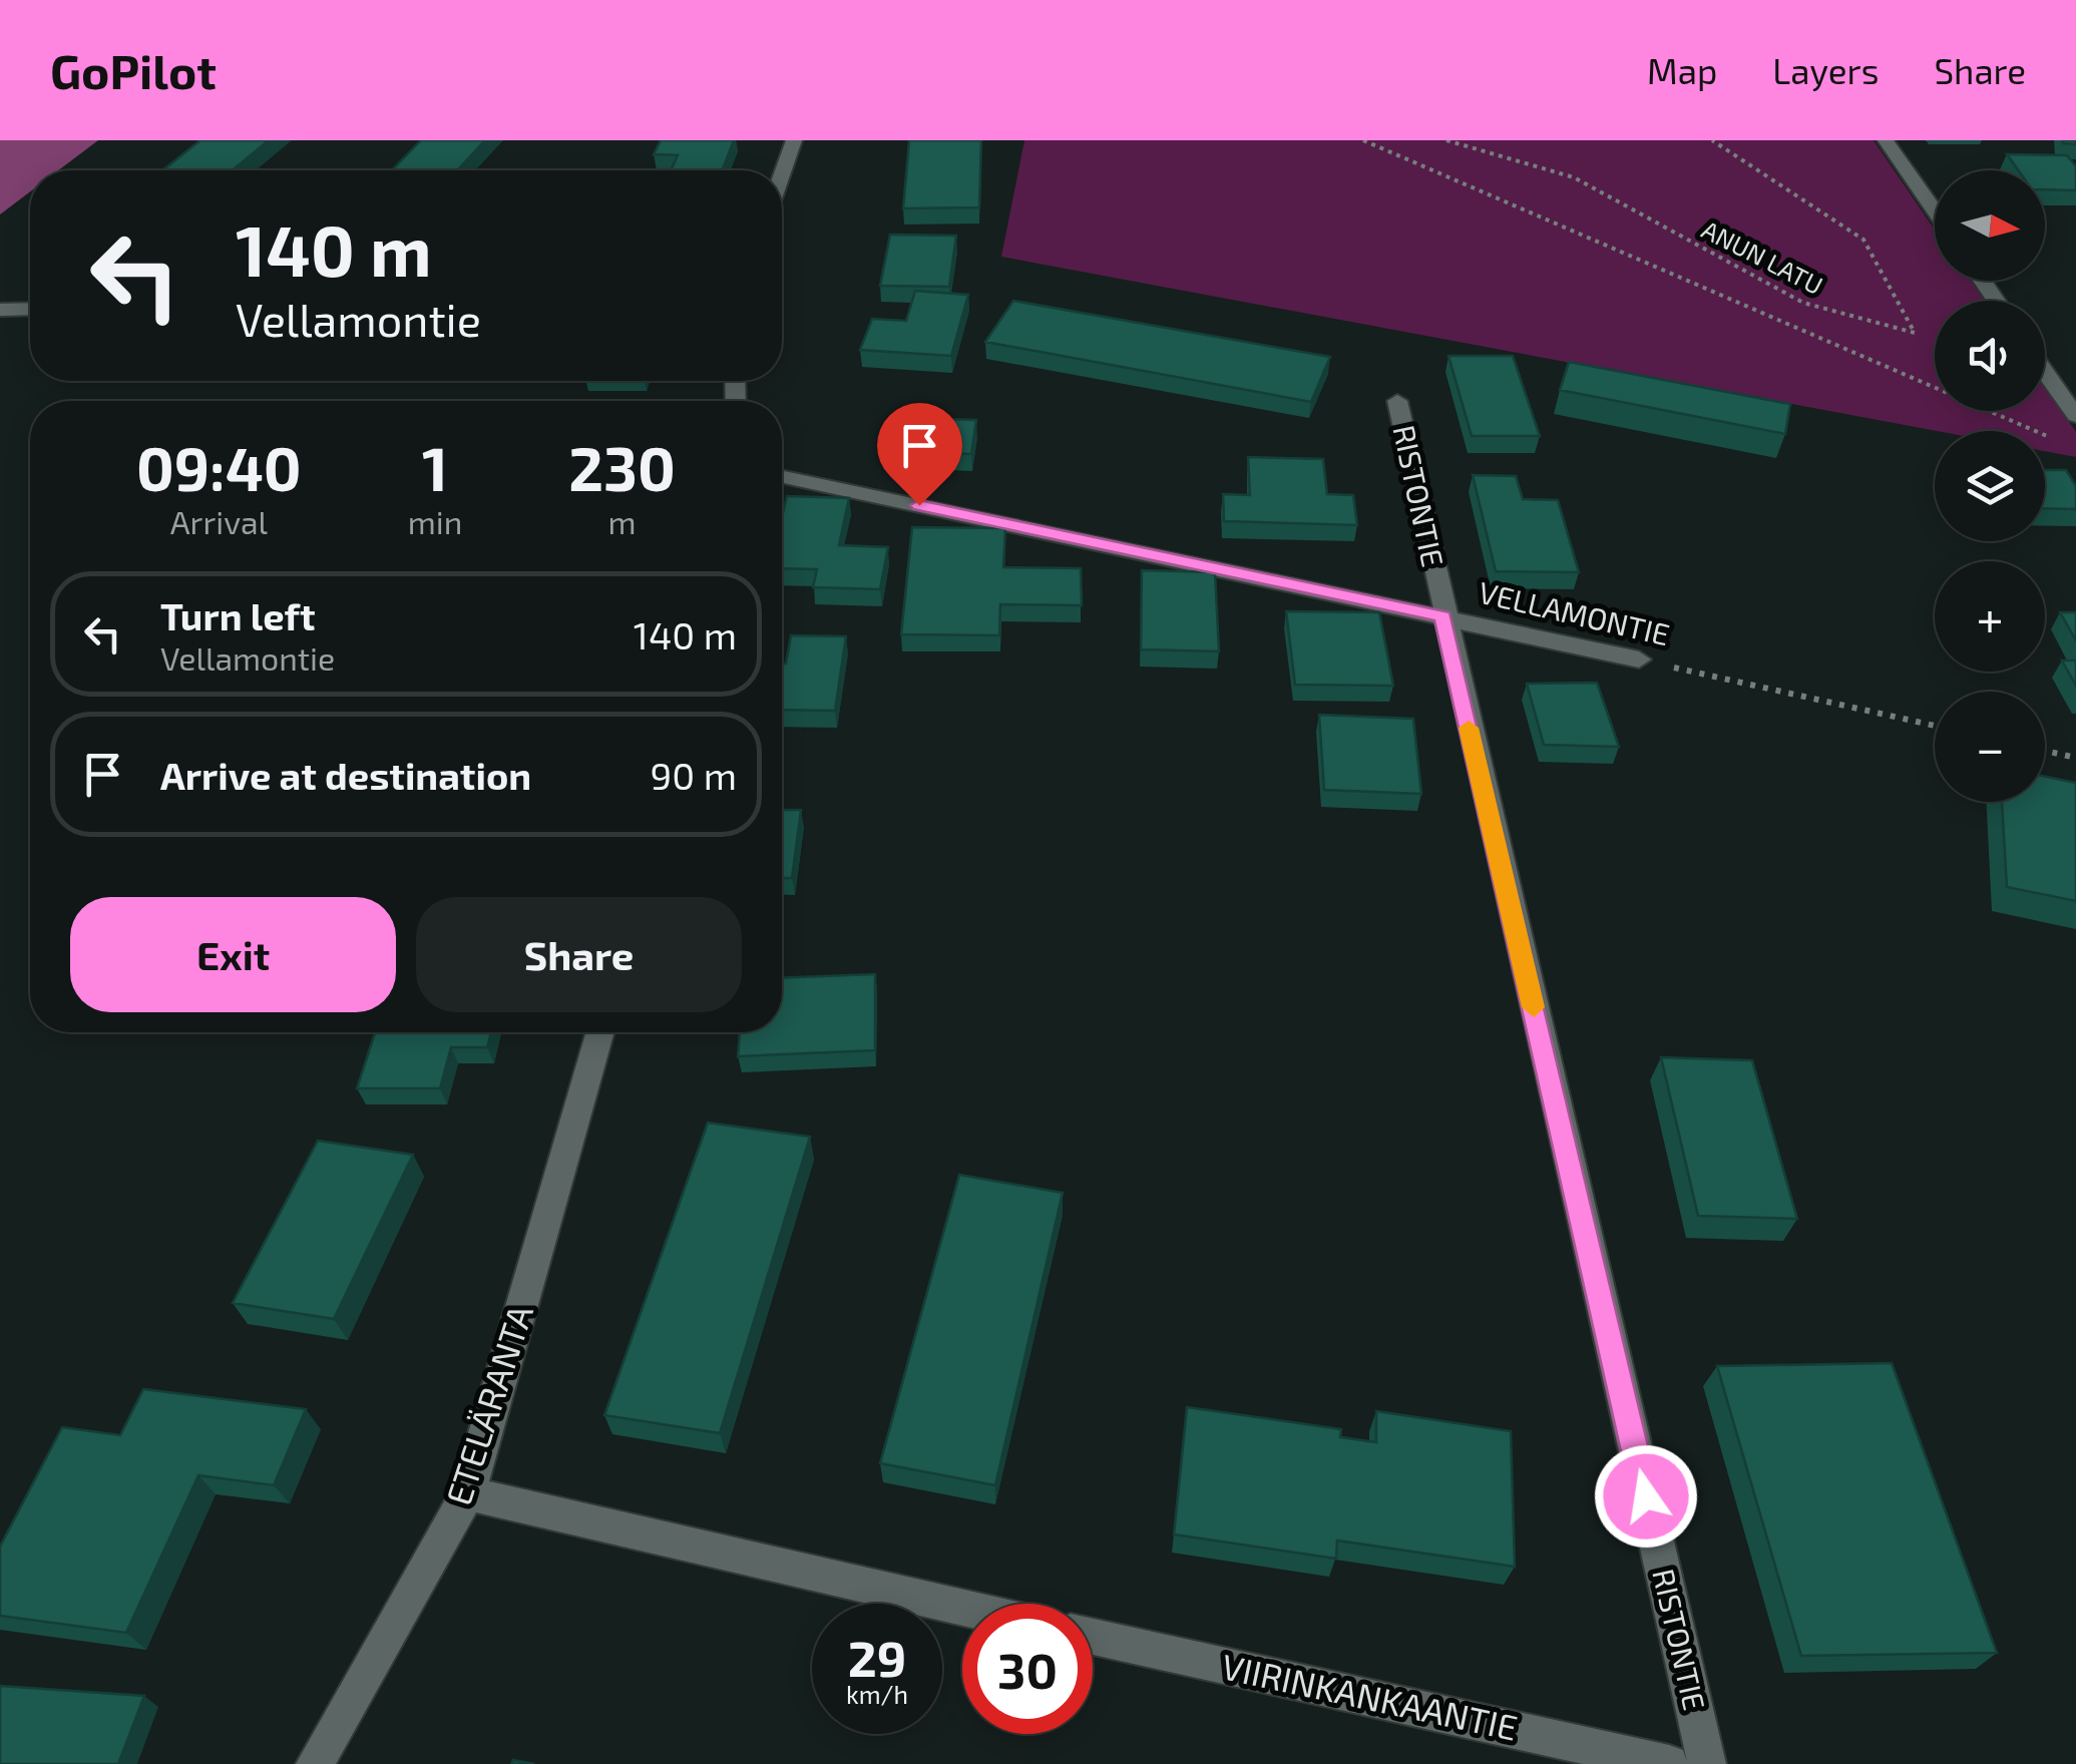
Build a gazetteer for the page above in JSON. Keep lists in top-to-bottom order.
{
  "streets": {
    "street": [
      "RISTONTIE",
      "VELLAMONTIE",
      "ETELÄRANTA",
      "VIIRINKANKAANTIE"
    ],
    "path": ["ANUN LATU"]
  },
  "crossings": [
    ["RISTONTIE", "VELLAMONTIE"]
  ],
  "north": "right",
  "page": {
    "header": "GoPilot",
    "nav": ["Map", "Layers", "Share"],
    "map_buttons": ["+", "−"],
    "turn": ["140 m", "Vellamontie"],
    "eta": [
      "09:40",
      "Arrival",
      "1",
      "min",
      "230",
      "m"
    ],
    "list": [
      {
        "name": "Turn left",
        "note": "Vellamontie",
        "value": "140 m"
      },
      {
        "name": "Arrive at destination",
        "value": "90 m"
      }
    ],
    "buttons": ["Exit", "Share"],
    "speed": "29 km/h",
    "limit": "30"
  }
}
